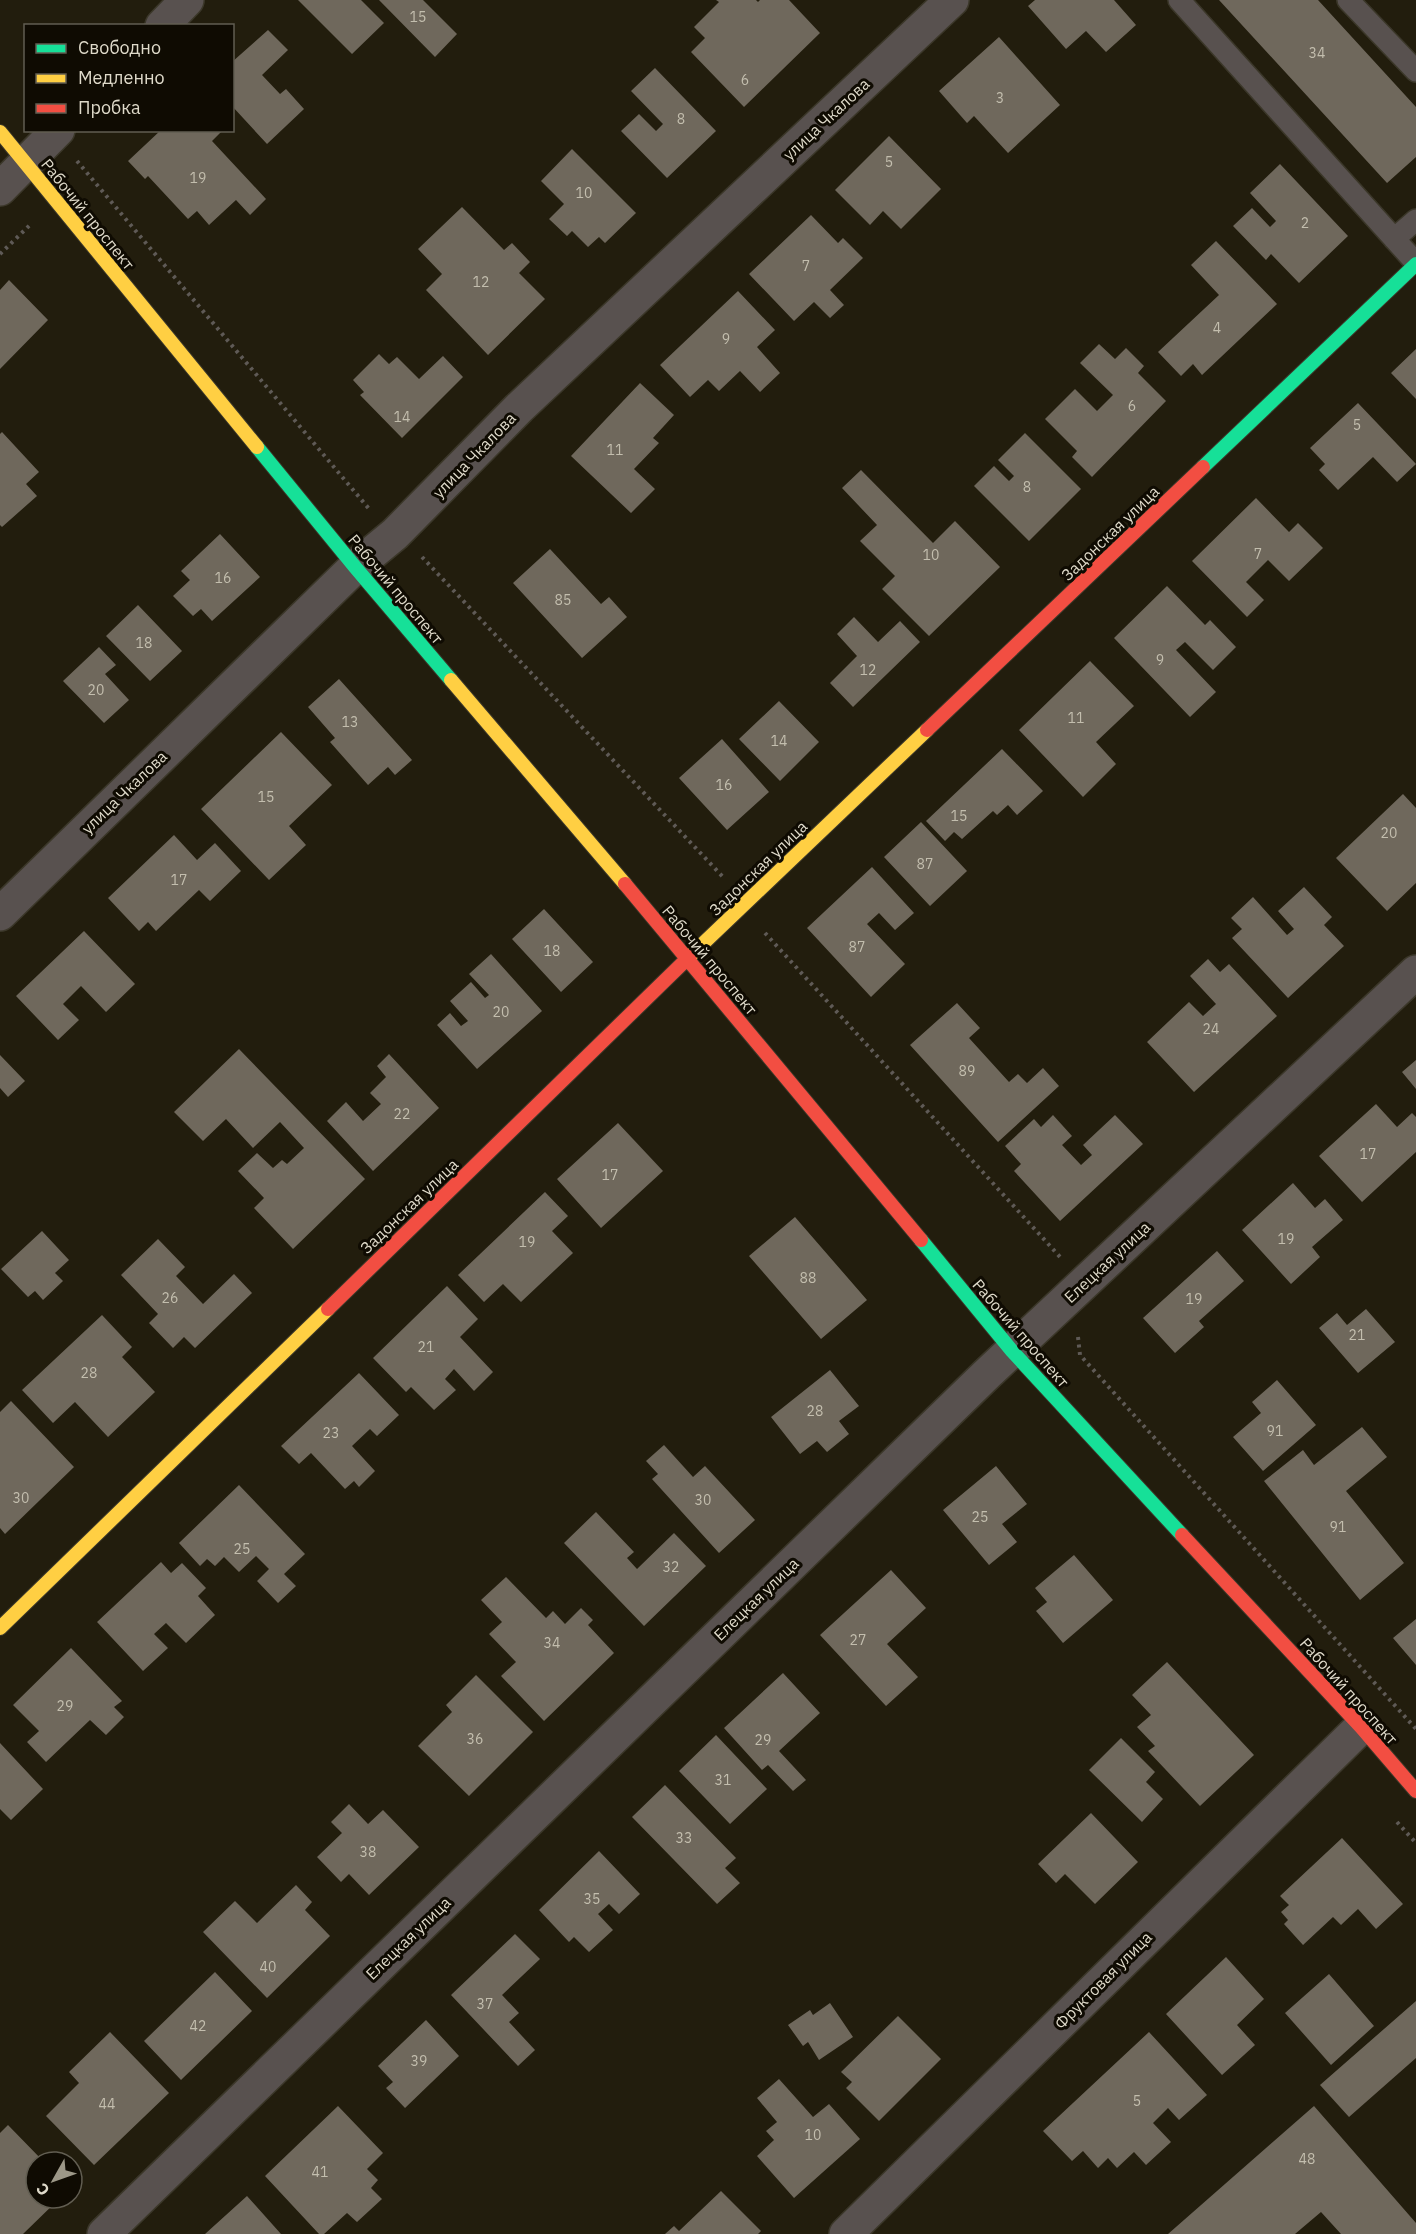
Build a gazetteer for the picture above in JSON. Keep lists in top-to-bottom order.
{
  "streets": {
    "street": [
      "улица Чкалова",
      "Рабочий проспект",
      "Задонская улица",
      "Елецкая улица",
      "Фруктовая улица"
    ]
  },
  "crossings": [
    ["улица Чкалова", "Рабочий проспект"],
    ["Рабочий проспект", "Задонская улица"],
    ["Рабочий проспект", "Елецкая улица"],
    ["Рабочий проспект", "Фруктовая улица"]
  ],
  "house_numbers": [
    "15",
    "34",
    "6",
    "3",
    "8",
    "5",
    "19",
    "10",
    "2",
    "7",
    "12",
    "4",
    "9",
    "6",
    "14",
    "5",
    "11",
    "8",
    "7",
    "10",
    "16",
    "85",
    "18",
    "9",
    "12",
    "20",
    "11",
    "13",
    "14",
    "16",
    "15",
    "15",
    "20",
    "87",
    "17",
    "87",
    "18",
    "20",
    "24",
    "89",
    "22",
    "17",
    "17",
    "19",
    "19",
    "88",
    "26",
    "19",
    "21",
    "21",
    "28",
    "28",
    "91",
    "23",
    "30",
    "30",
    "25",
    "91",
    "25",
    "32",
    "27",
    "34",
    "29",
    "36",
    "29",
    "31",
    "33",
    "38",
    "35",
    "40",
    "37",
    "42",
    "39",
    "5",
    "44",
    "10",
    "48",
    "41"
  ],
  "legend": ["Свободно", "Медленно", "Пробка"],
  "north": "bottom left"
}
